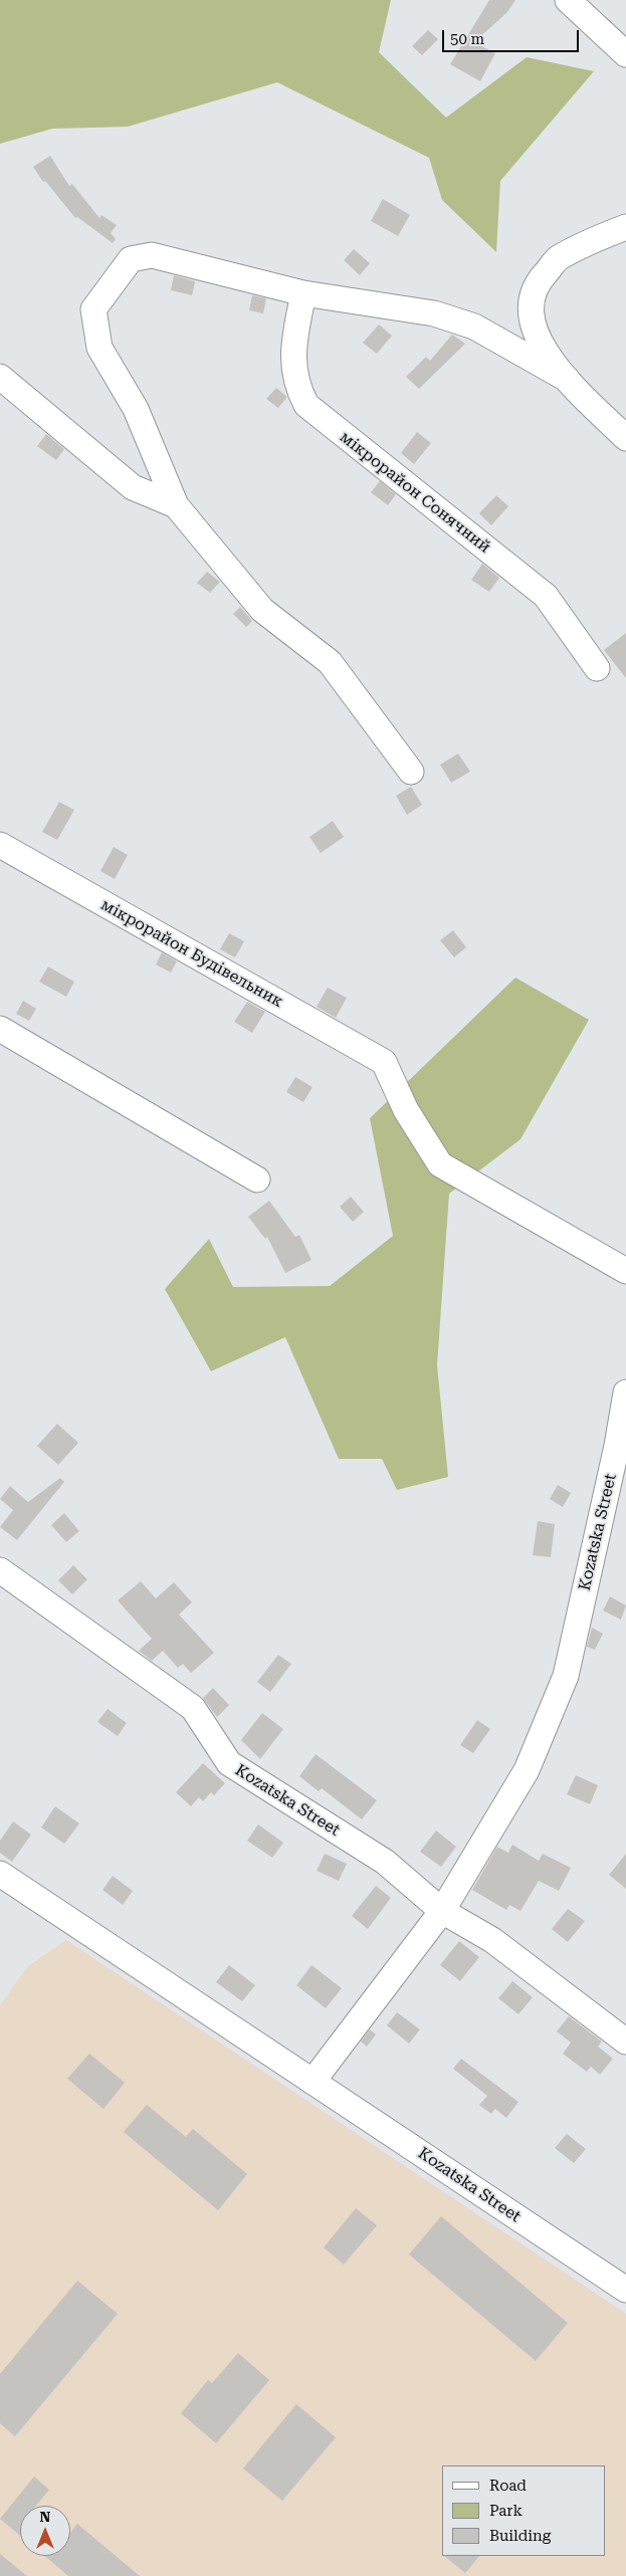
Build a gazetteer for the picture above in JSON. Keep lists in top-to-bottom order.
{
  "streets": {
    "street": ["мікрорайон Сонячний", "мікрорайон Будівельник", "Kozatska Street"]
  },
  "legend": ["Road", "Park", "Building"],
  "scale_bar": "50 m",
  "north": "top"
}
